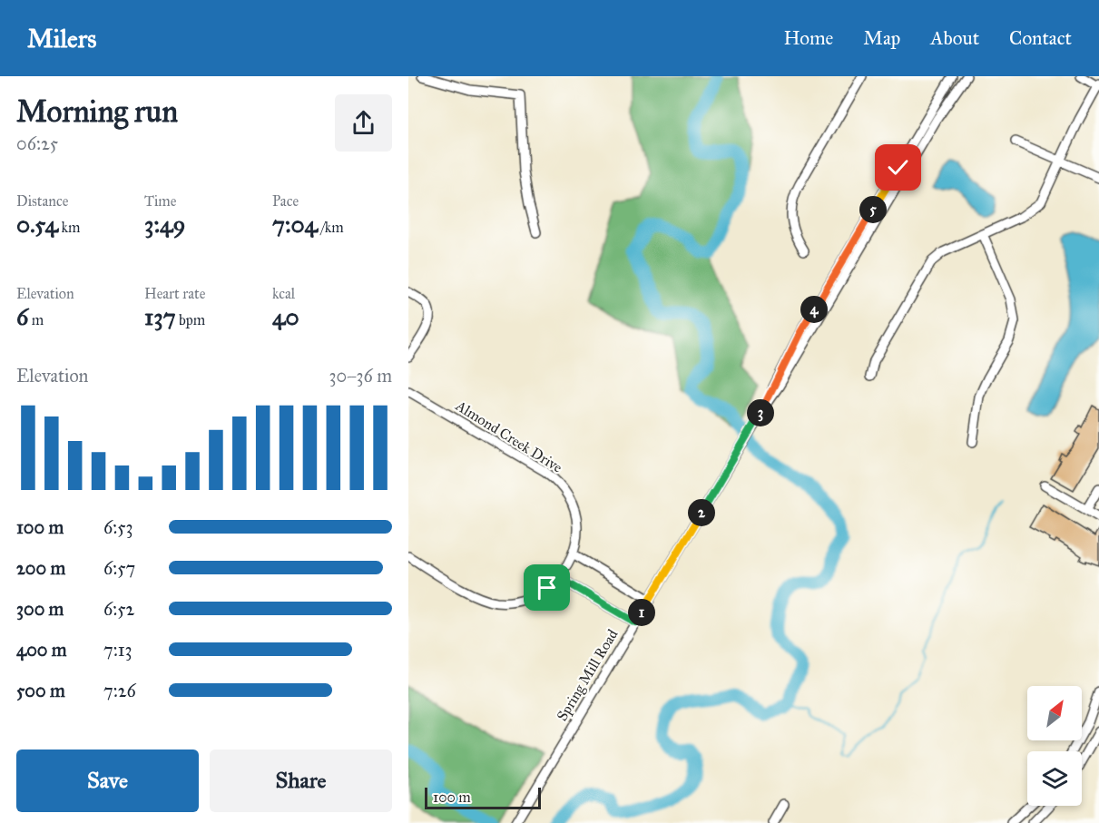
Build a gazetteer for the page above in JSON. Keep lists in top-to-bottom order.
{
  "streets": {
    "street": ["Almond Creek Drive", "Spring Mill Road"]
  },
  "scale_bar": "100 m",
  "north": "top right",
  "page": {
    "header": "Milers",
    "nav": [
      "Home",
      "Map",
      "About",
      "Contact"
    ],
    "heading": ["Morning run", "06:25"],
    "stats": [
      ["Distance", "0.54 km"],
      ["Time", "3:49"],
      ["Pace", "7:04 /km"],
      ["Elevation", "6 m"],
      ["Heart rate", "137 bpm"],
      ["kcal", "40"]
    ],
    "pins": [
      "5",
      "4",
      "3",
      "2",
      "1"
    ],
    "chart": ["Elevation", "30–36 m"],
    "list": [
      {
        "name": "100 m",
        "note": "6:53"
      },
      {
        "name": "200 m",
        "note": "6:57"
      },
      {
        "name": "300 m",
        "note": "6:52"
      },
      {
        "name": "400 m",
        "note": "7:13"
      },
      {
        "name": "500 m",
        "note": "7:26"
      }
    ],
    "buttons": ["Save", "Share"],
    "scale": "100 m"
  }
}
